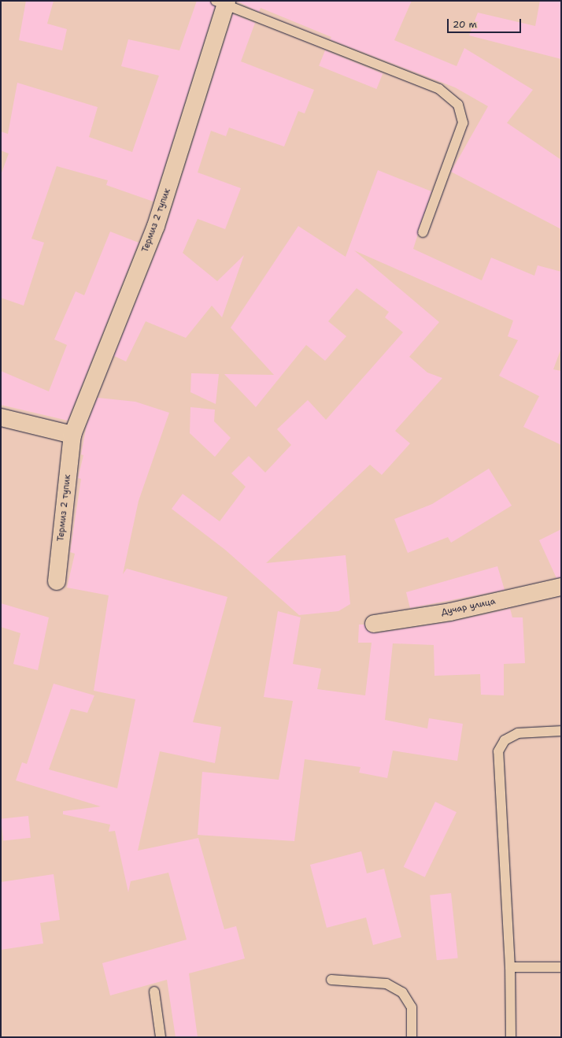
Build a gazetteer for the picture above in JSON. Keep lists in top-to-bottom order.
{
  "streets": {
    "street": ["Термиз 2 тупик", "Дучар улица"]
  },
  "scale_bar": "20 m"
}
